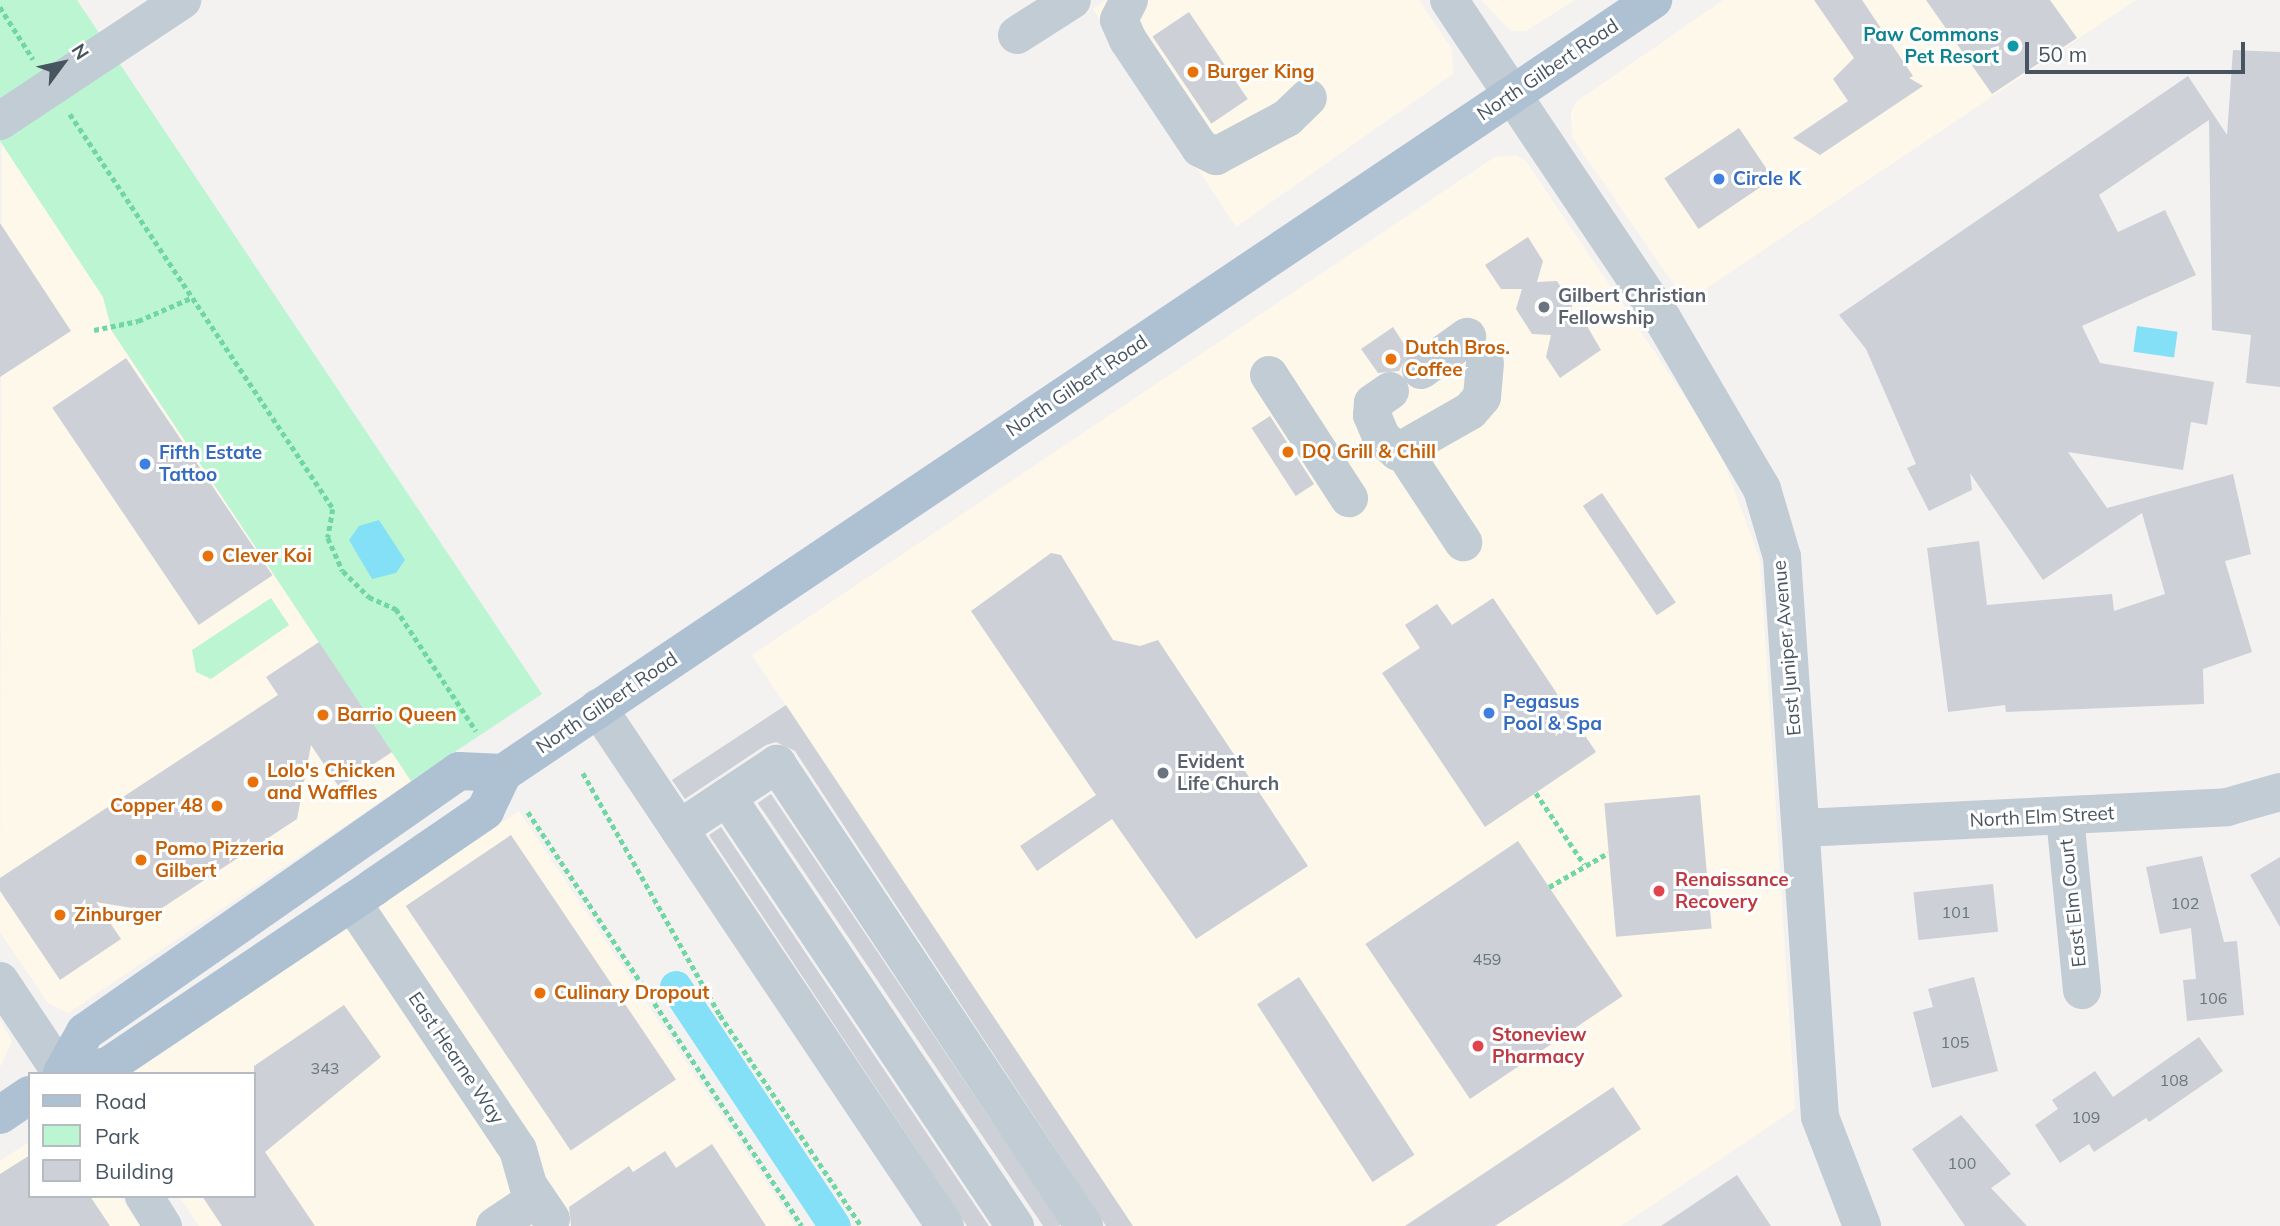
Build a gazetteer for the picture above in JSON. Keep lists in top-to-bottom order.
{
  "streets": {
    "main road": ["North Gilbert Road"],
    "street": [
      "East Juniper Avenue",
      "North Elm Street",
      "East Elm Court",
      "East Hearne Way"
    ]
  },
  "crossings": [
    ["North Gilbert Road", "East Juniper Avenue"],
    ["East Juniper Avenue", "North Elm Street"],
    ["North Elm Street", "East Elm Court"]
  ],
  "places": [
    "Paw Commons Pet Resort",
    "Burger King",
    "Circle K",
    "Gilbert Christian Fellowship",
    "Dutch Bros. Coffee",
    "DQ Grill & Chill",
    "Fifth Estate Tattoo",
    "Clever Koi",
    "Pegasus Pool & Spa",
    "Barrio Queen",
    "Evident Life Church",
    "Lolo's Chicken and Waffles",
    "Copper 48",
    "Pomo Pizzeria Gilbert",
    "Renaissance Recovery",
    "Zinburger",
    "Culinary Dropout",
    "Stoneview Pharmacy"
  ],
  "house_numbers": [
    "102",
    "101",
    "459",
    "106",
    "105",
    "343",
    "108",
    "109",
    "100"
  ],
  "legend": ["Road", "Park", "Building"],
  "scale_bar": "50 m",
  "north": "top right"
}
